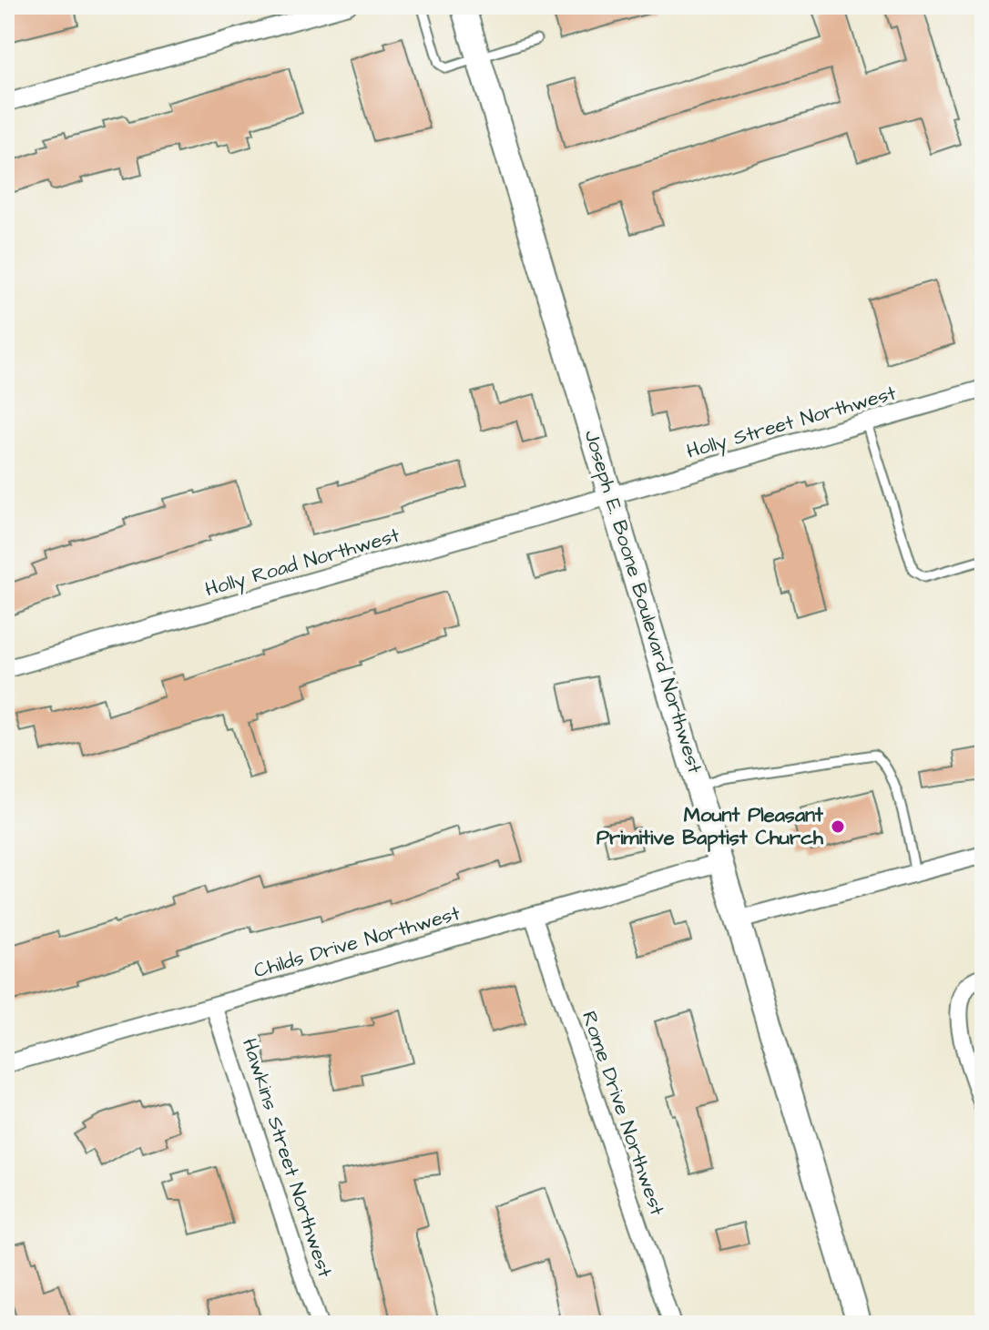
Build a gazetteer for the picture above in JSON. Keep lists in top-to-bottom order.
{
  "streets": {
    "main road": ["Joseph E. Boone Boulevard Northwest"],
    "street": [
      "Holly Street Northwest",
      "Holly Road Northwest",
      "Childs Drive Northwest",
      "Rome Drive Northwest",
      "Hawkins Street Northwest"
    ]
  },
  "crossings": [
    ["Holly Street Northwest", "Holly Road Northwest"],
    ["Holly Street Northwest", "Joseph E. Boone Boulevard Northwest"],
    ["Holly Road Northwest", "Joseph E. Boone Boulevard Northwest"],
    ["Joseph E. Boone Boulevard Northwest", "Childs Drive Northwest"],
    ["Childs Drive Northwest", "Rome Drive Northwest"],
    ["Childs Drive Northwest", "Hawkins Street Northwest"]
  ],
  "places": ["Mount Pleasant Primitive Baptist Church"]
}
